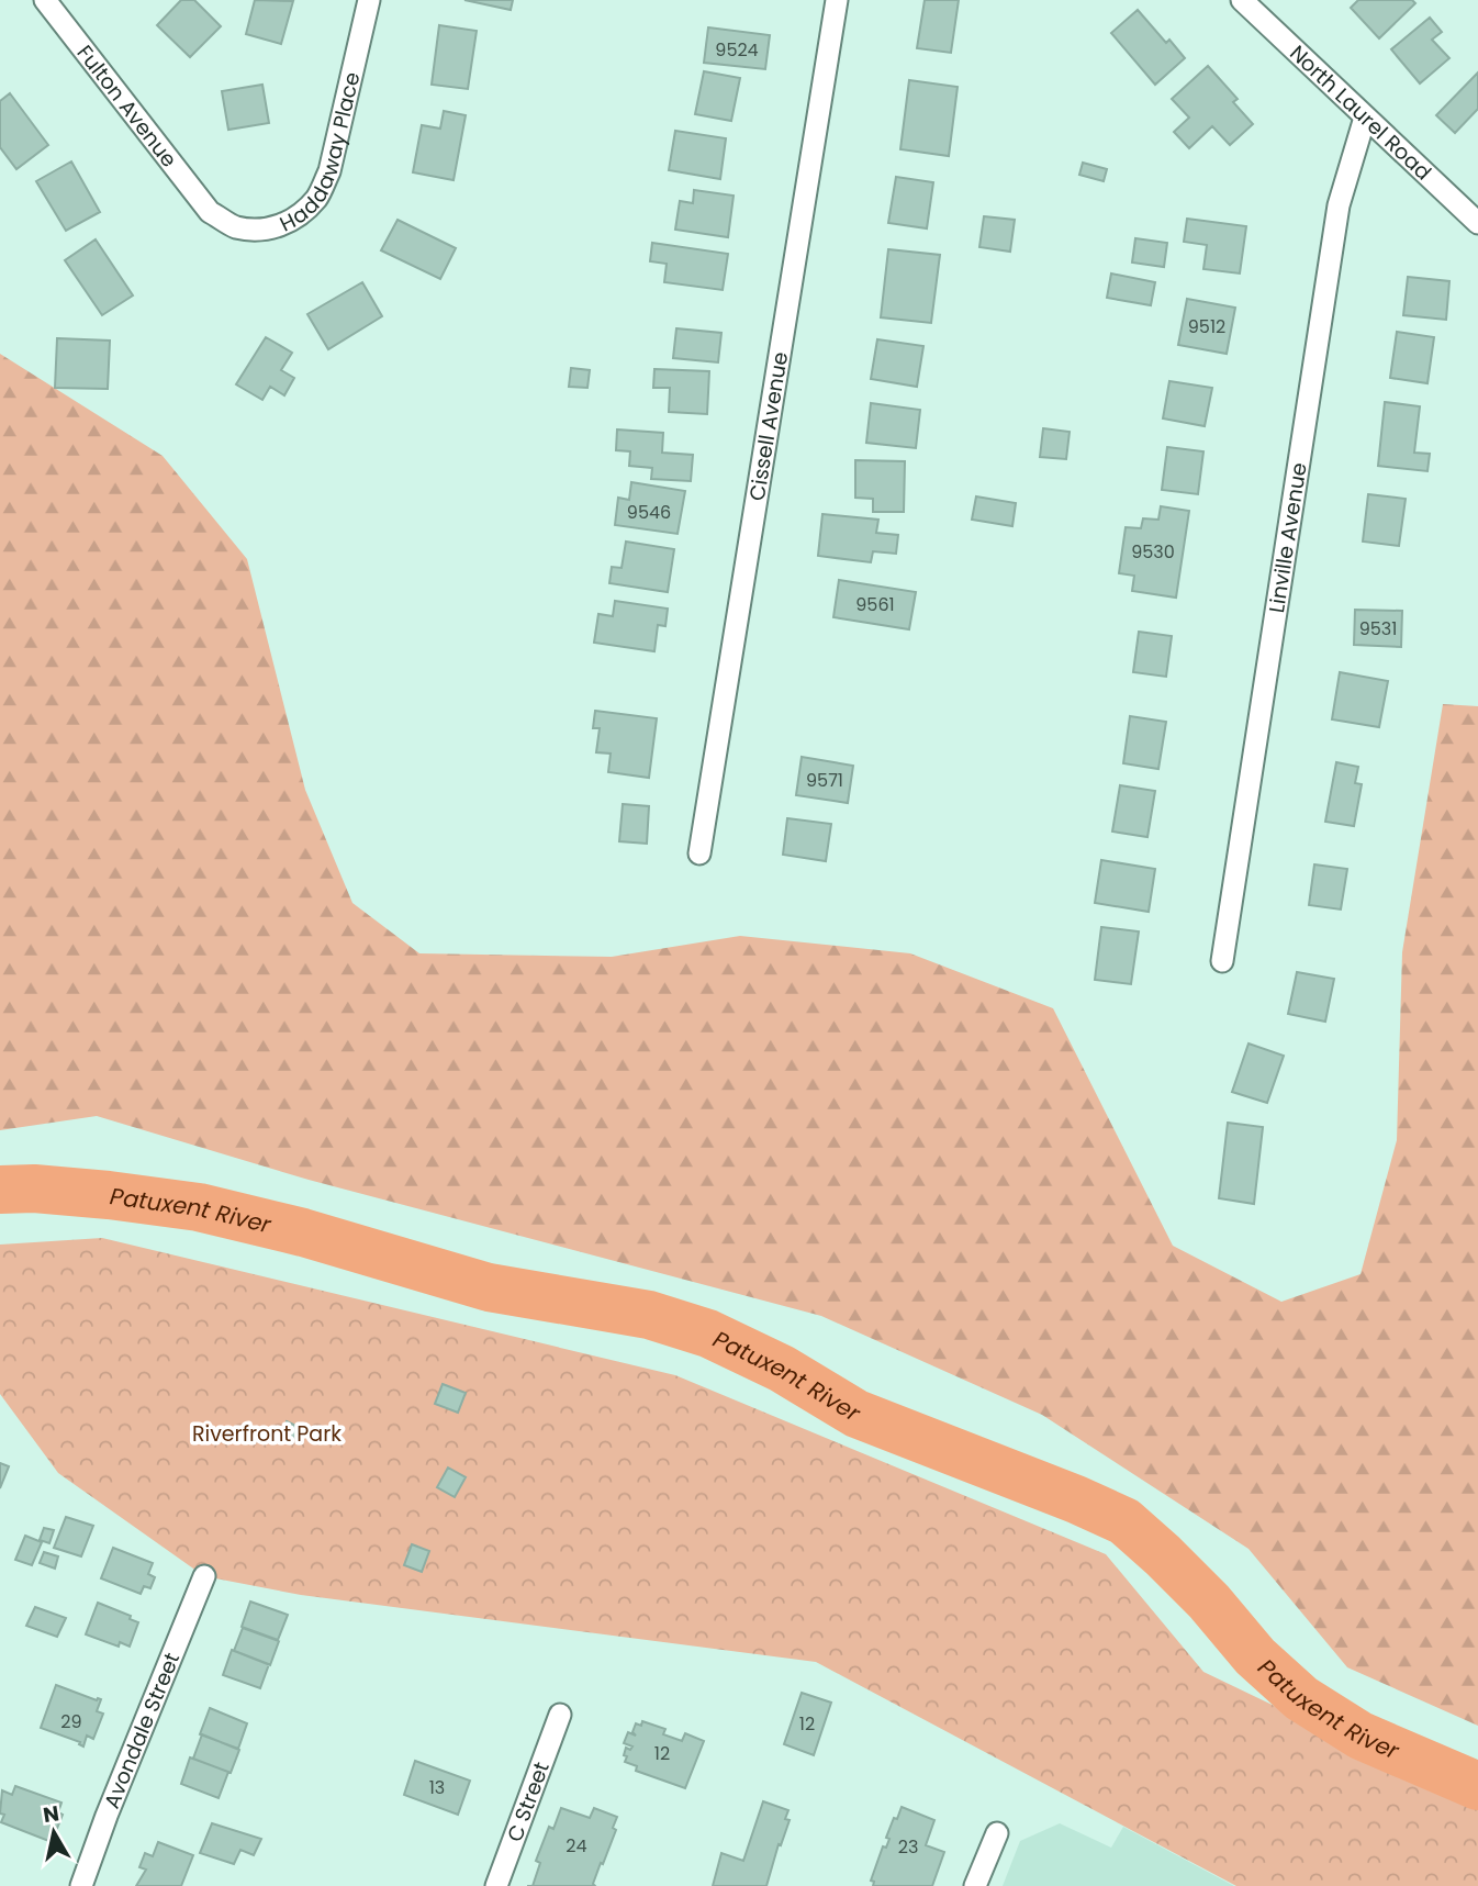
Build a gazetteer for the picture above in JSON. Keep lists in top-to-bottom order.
{
  "streets": {
    "street": [
      "Fulton Avenue",
      "North Laurel Road",
      "Haddaway Place",
      "Cissell Avenue",
      "Linville Avenue",
      "Avondale Street",
      "C Street"
    ]
  },
  "crossings": [
    ["Fulton Avenue", "Haddaway Place"],
    ["North Laurel Road", "Linville Avenue"]
  ],
  "water": ["Patuxent River"],
  "parks": ["Riverfront Park"],
  "house_numbers": [
    "9524",
    "9512",
    "9546",
    "9530",
    "9561",
    "9531",
    "9571",
    "29",
    "12",
    "12",
    "13",
    "24",
    "23"
  ],
  "north": "top"
}
